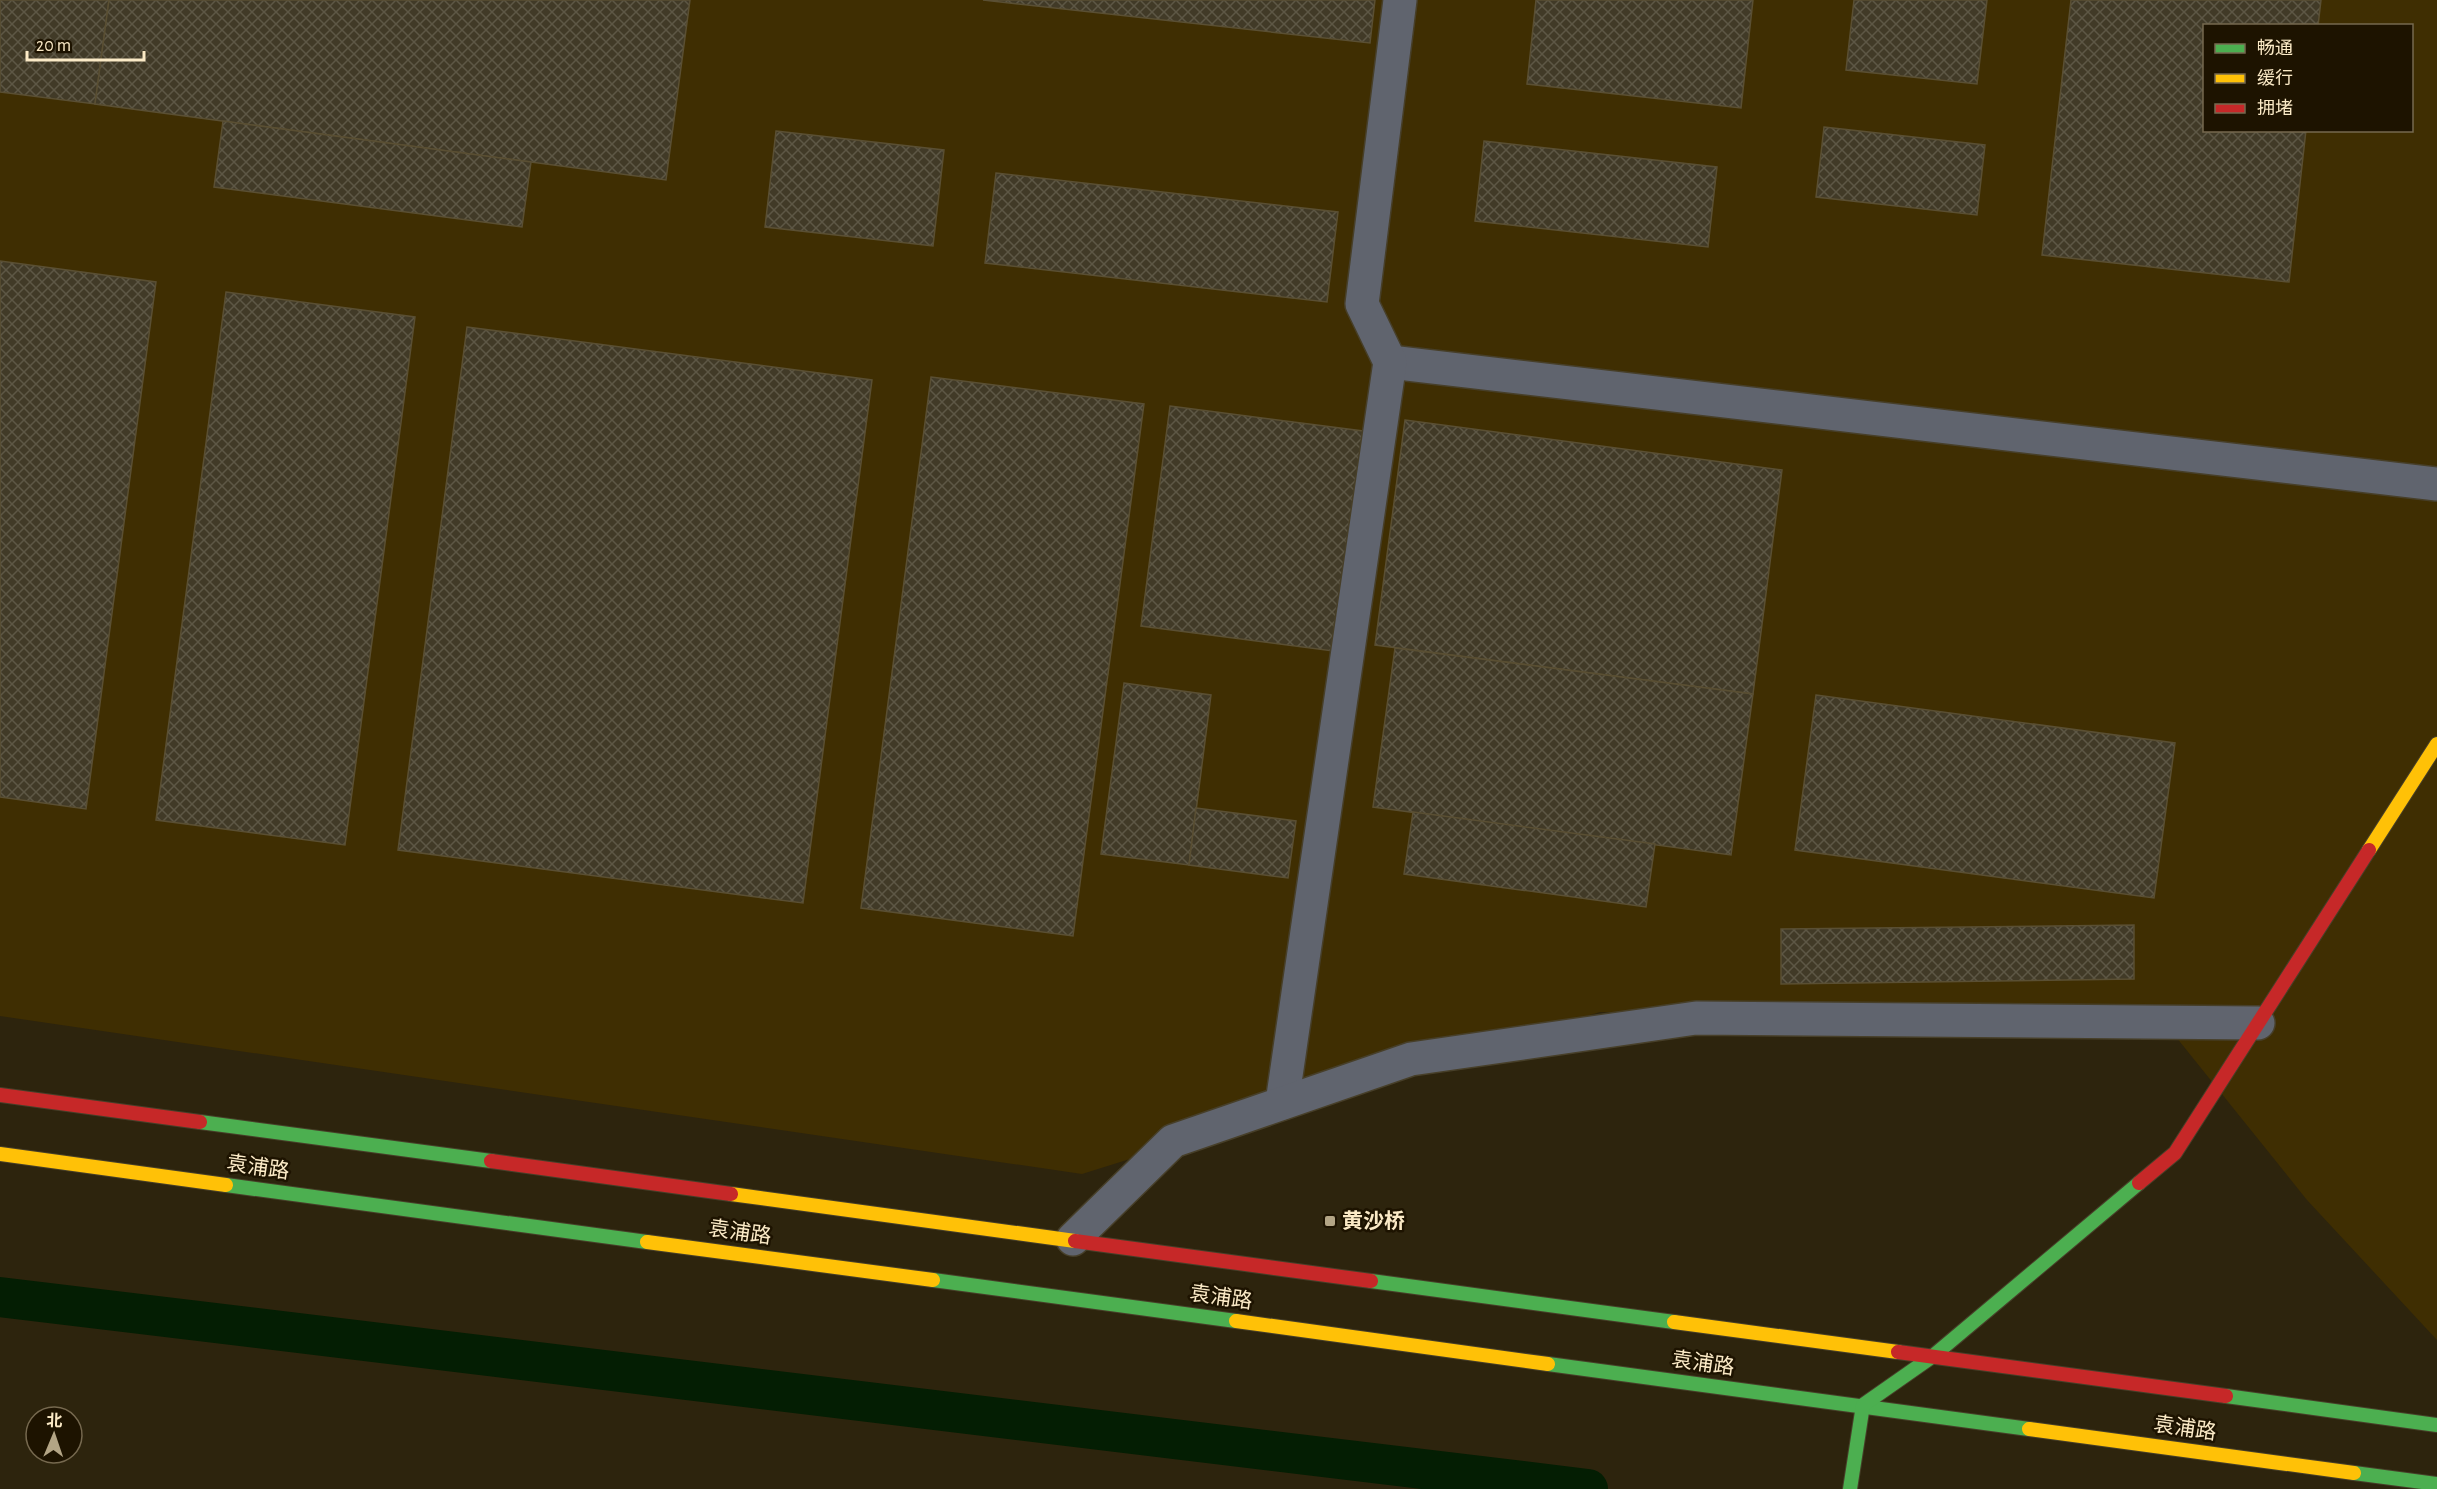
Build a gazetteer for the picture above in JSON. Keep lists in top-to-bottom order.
{
  "streets": {
    "main road": ["袁浦路"]
  },
  "places": {
    "transit": ["黄沙桥"]
  },
  "legend": ["畅通", "缓行", "拥堵"],
  "scale_bar": "20 m",
  "north": "top"
}
